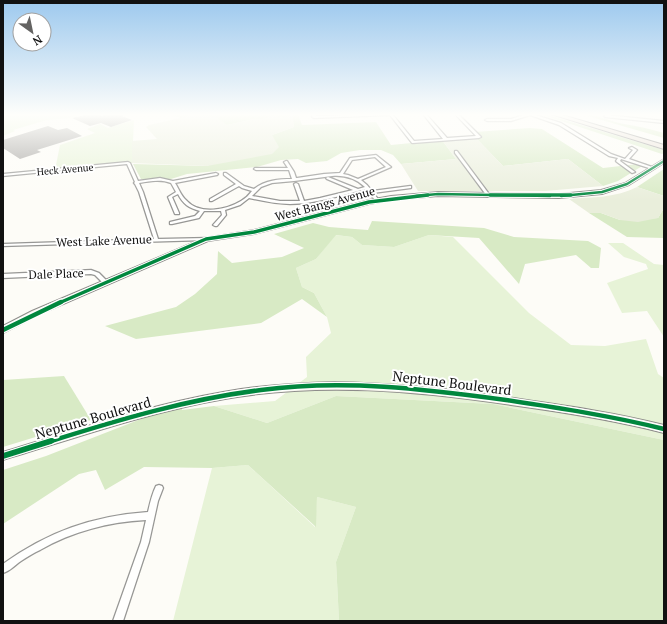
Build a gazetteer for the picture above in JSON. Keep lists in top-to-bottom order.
{
  "streets": {
    "street": [
      "Heck Avenue",
      "West Bangs Avenue",
      "West Lake Avenue",
      "Dale Place",
      "Neptune Boulevard"
    ]
  },
  "crossings": [
    ["West Bangs Avenue", "West Lake Avenue"],
    ["West Bangs Avenue", "Dale Place"]
  ],
  "north": "bottom right"
}
